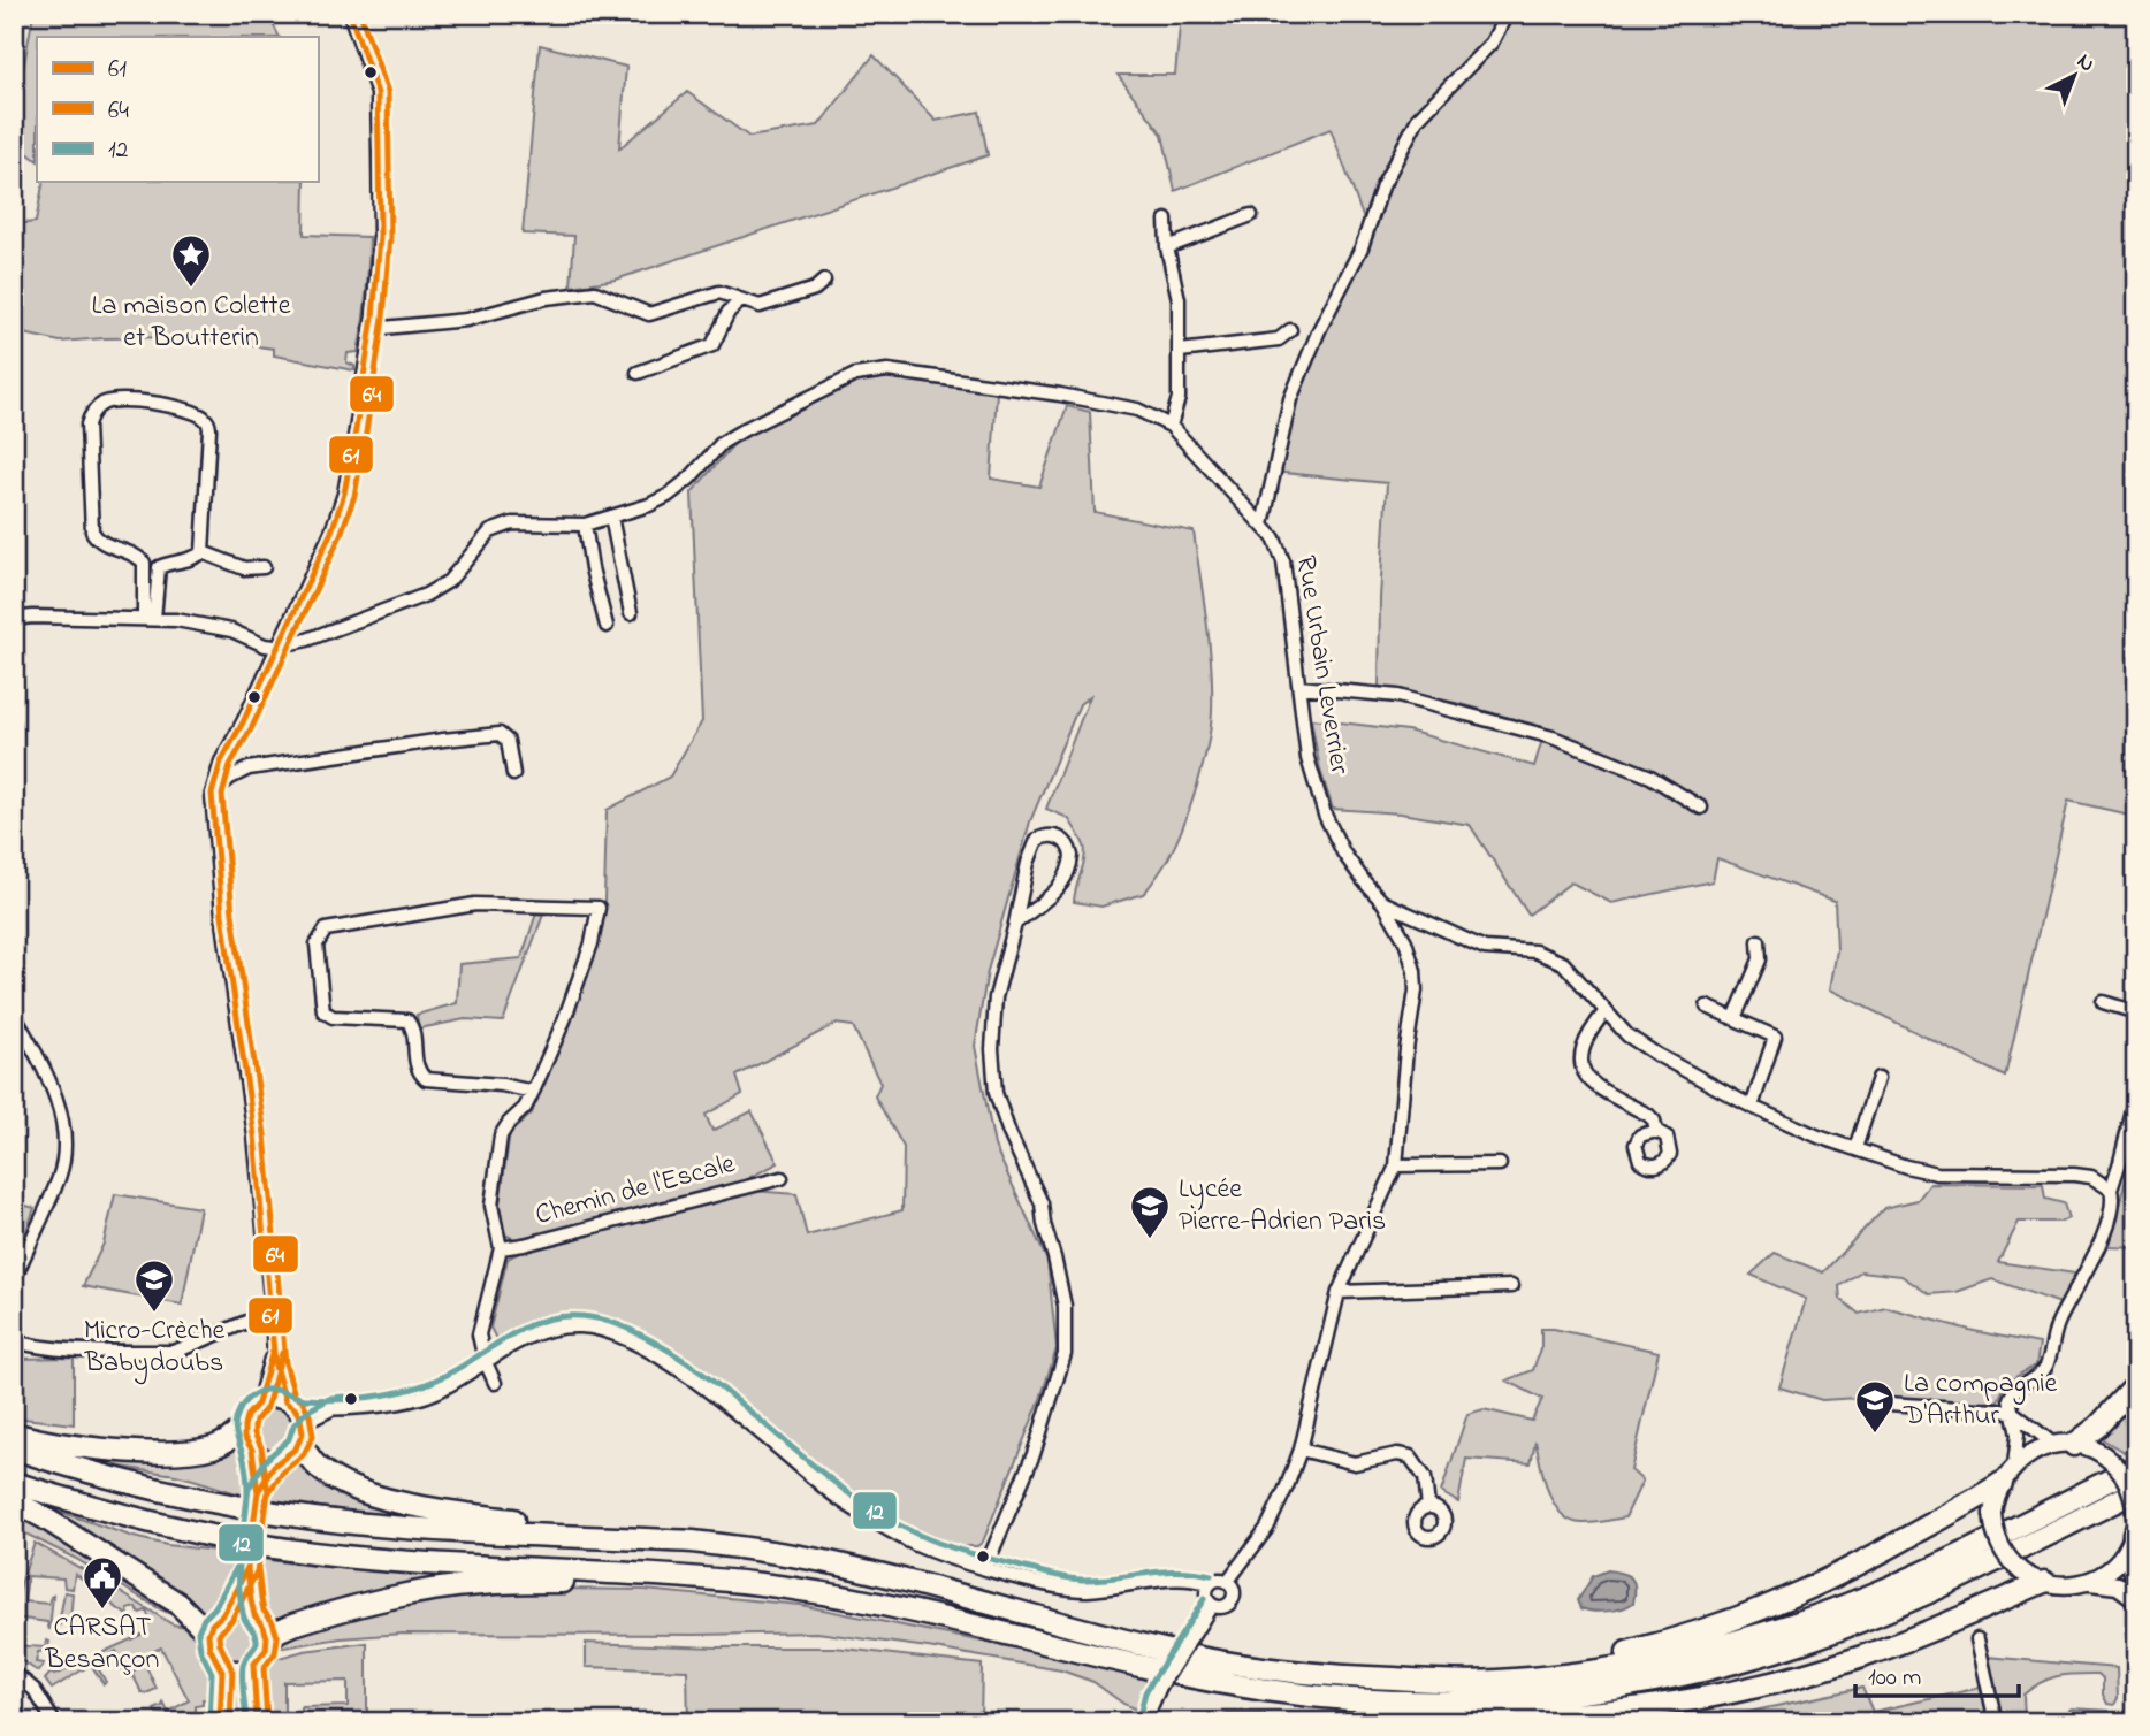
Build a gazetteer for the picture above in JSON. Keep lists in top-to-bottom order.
{
  "streets": {
    "street": ["Rue Urbain Leverrier", "Chemin de l'Escale"]
  },
  "places": {
    "place": ["La maison Colette et Boutterin"],
    "school or university": ["Lycée Pierre-Adrien Paris", "Micro-Crèche Babydoubs", "La compagnie D'Arthur"],
    "public building": ["CARSAT Besançon"]
  },
  "lines": ["transit line 61", "transit line 64", "transit line 12"],
  "legend": ["61", "64", "12"],
  "scale_bar": "100 m",
  "north": "top right"
}
